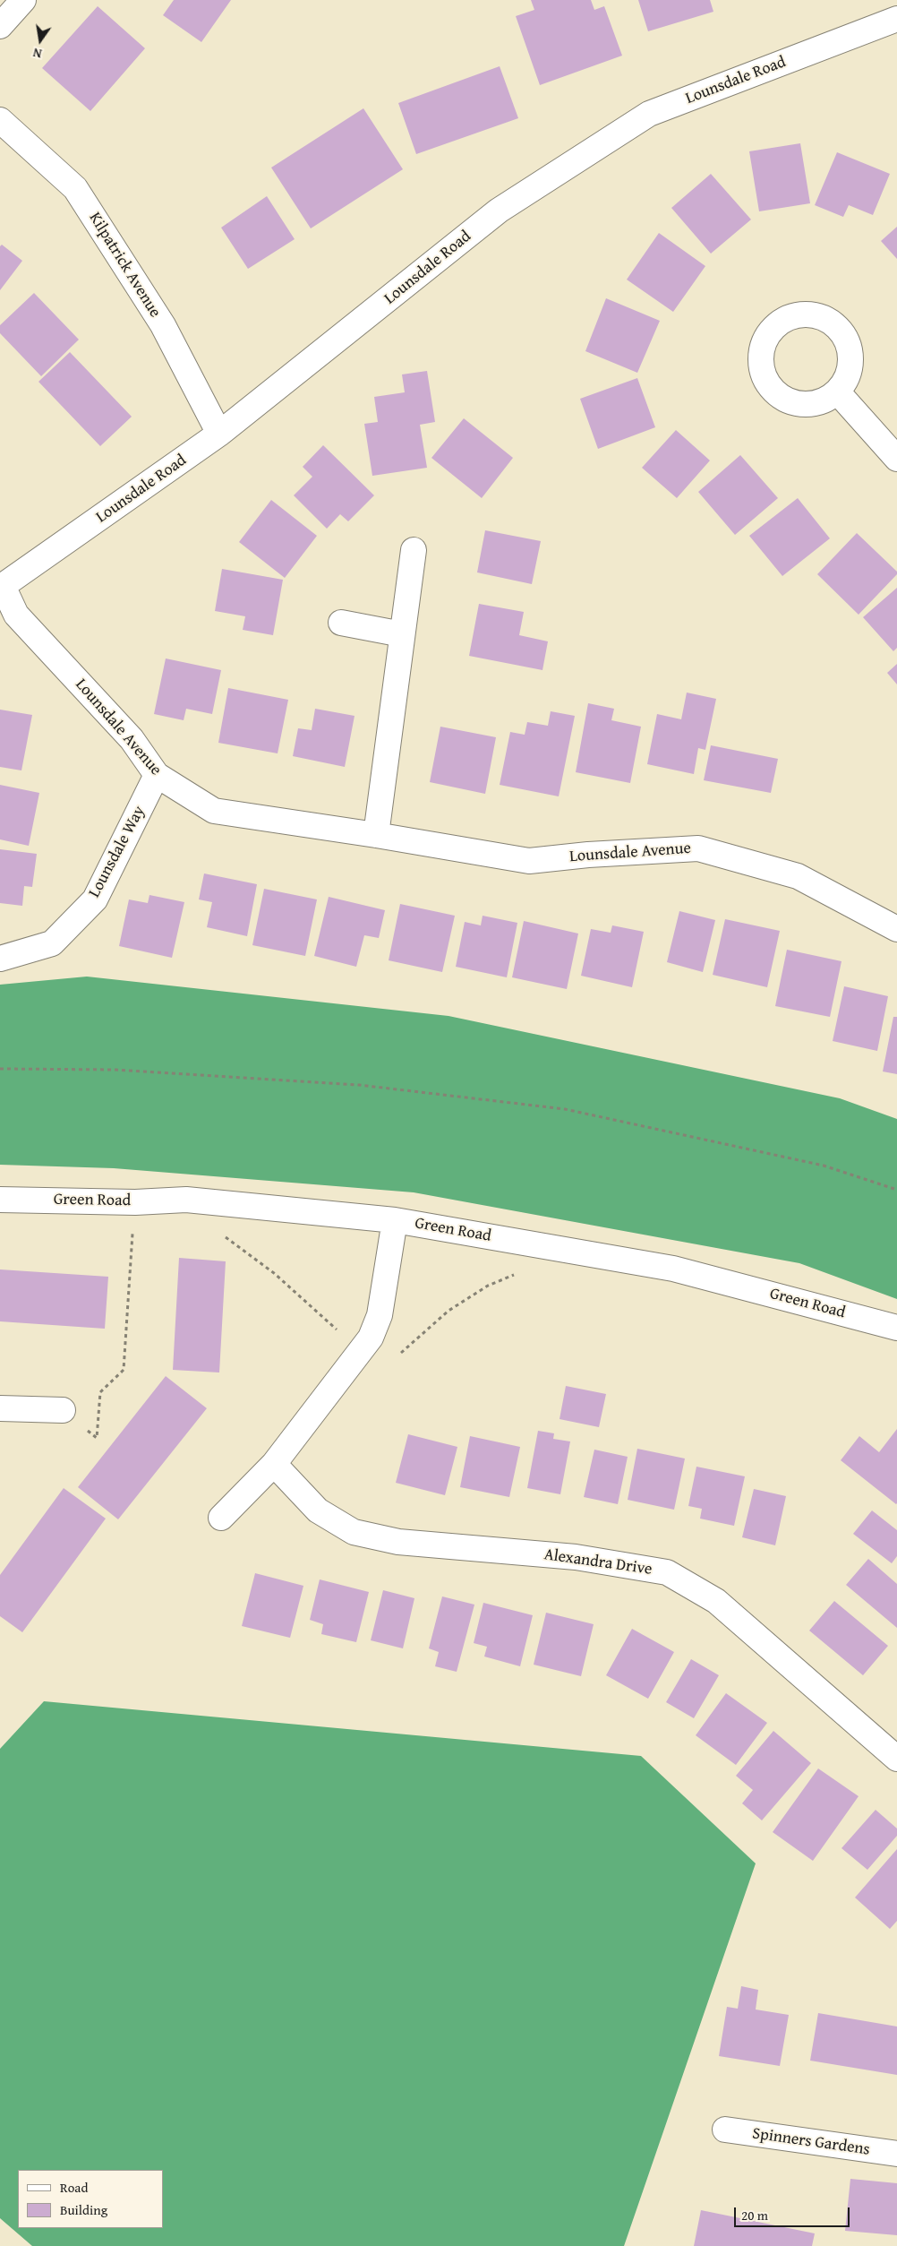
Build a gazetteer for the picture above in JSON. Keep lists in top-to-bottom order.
{
  "streets": {
    "street": [
      "Lounsdale Road",
      "Kilpatrick Avenue",
      "Lounsdale Avenue",
      "Lounsdale Way",
      "Green Road",
      "Alexandra Drive",
      "Spinners Gardens"
    ]
  },
  "crossings": [
    ["Lounsdale Road", "Kilpatrick Avenue"],
    ["Lounsdale Road", "Lounsdale Avenue"],
    ["Lounsdale Avenue", "Lounsdale Way"]
  ],
  "legend": ["Road", "Building"],
  "scale_bar": "20 m",
  "north": "bottom"
}
